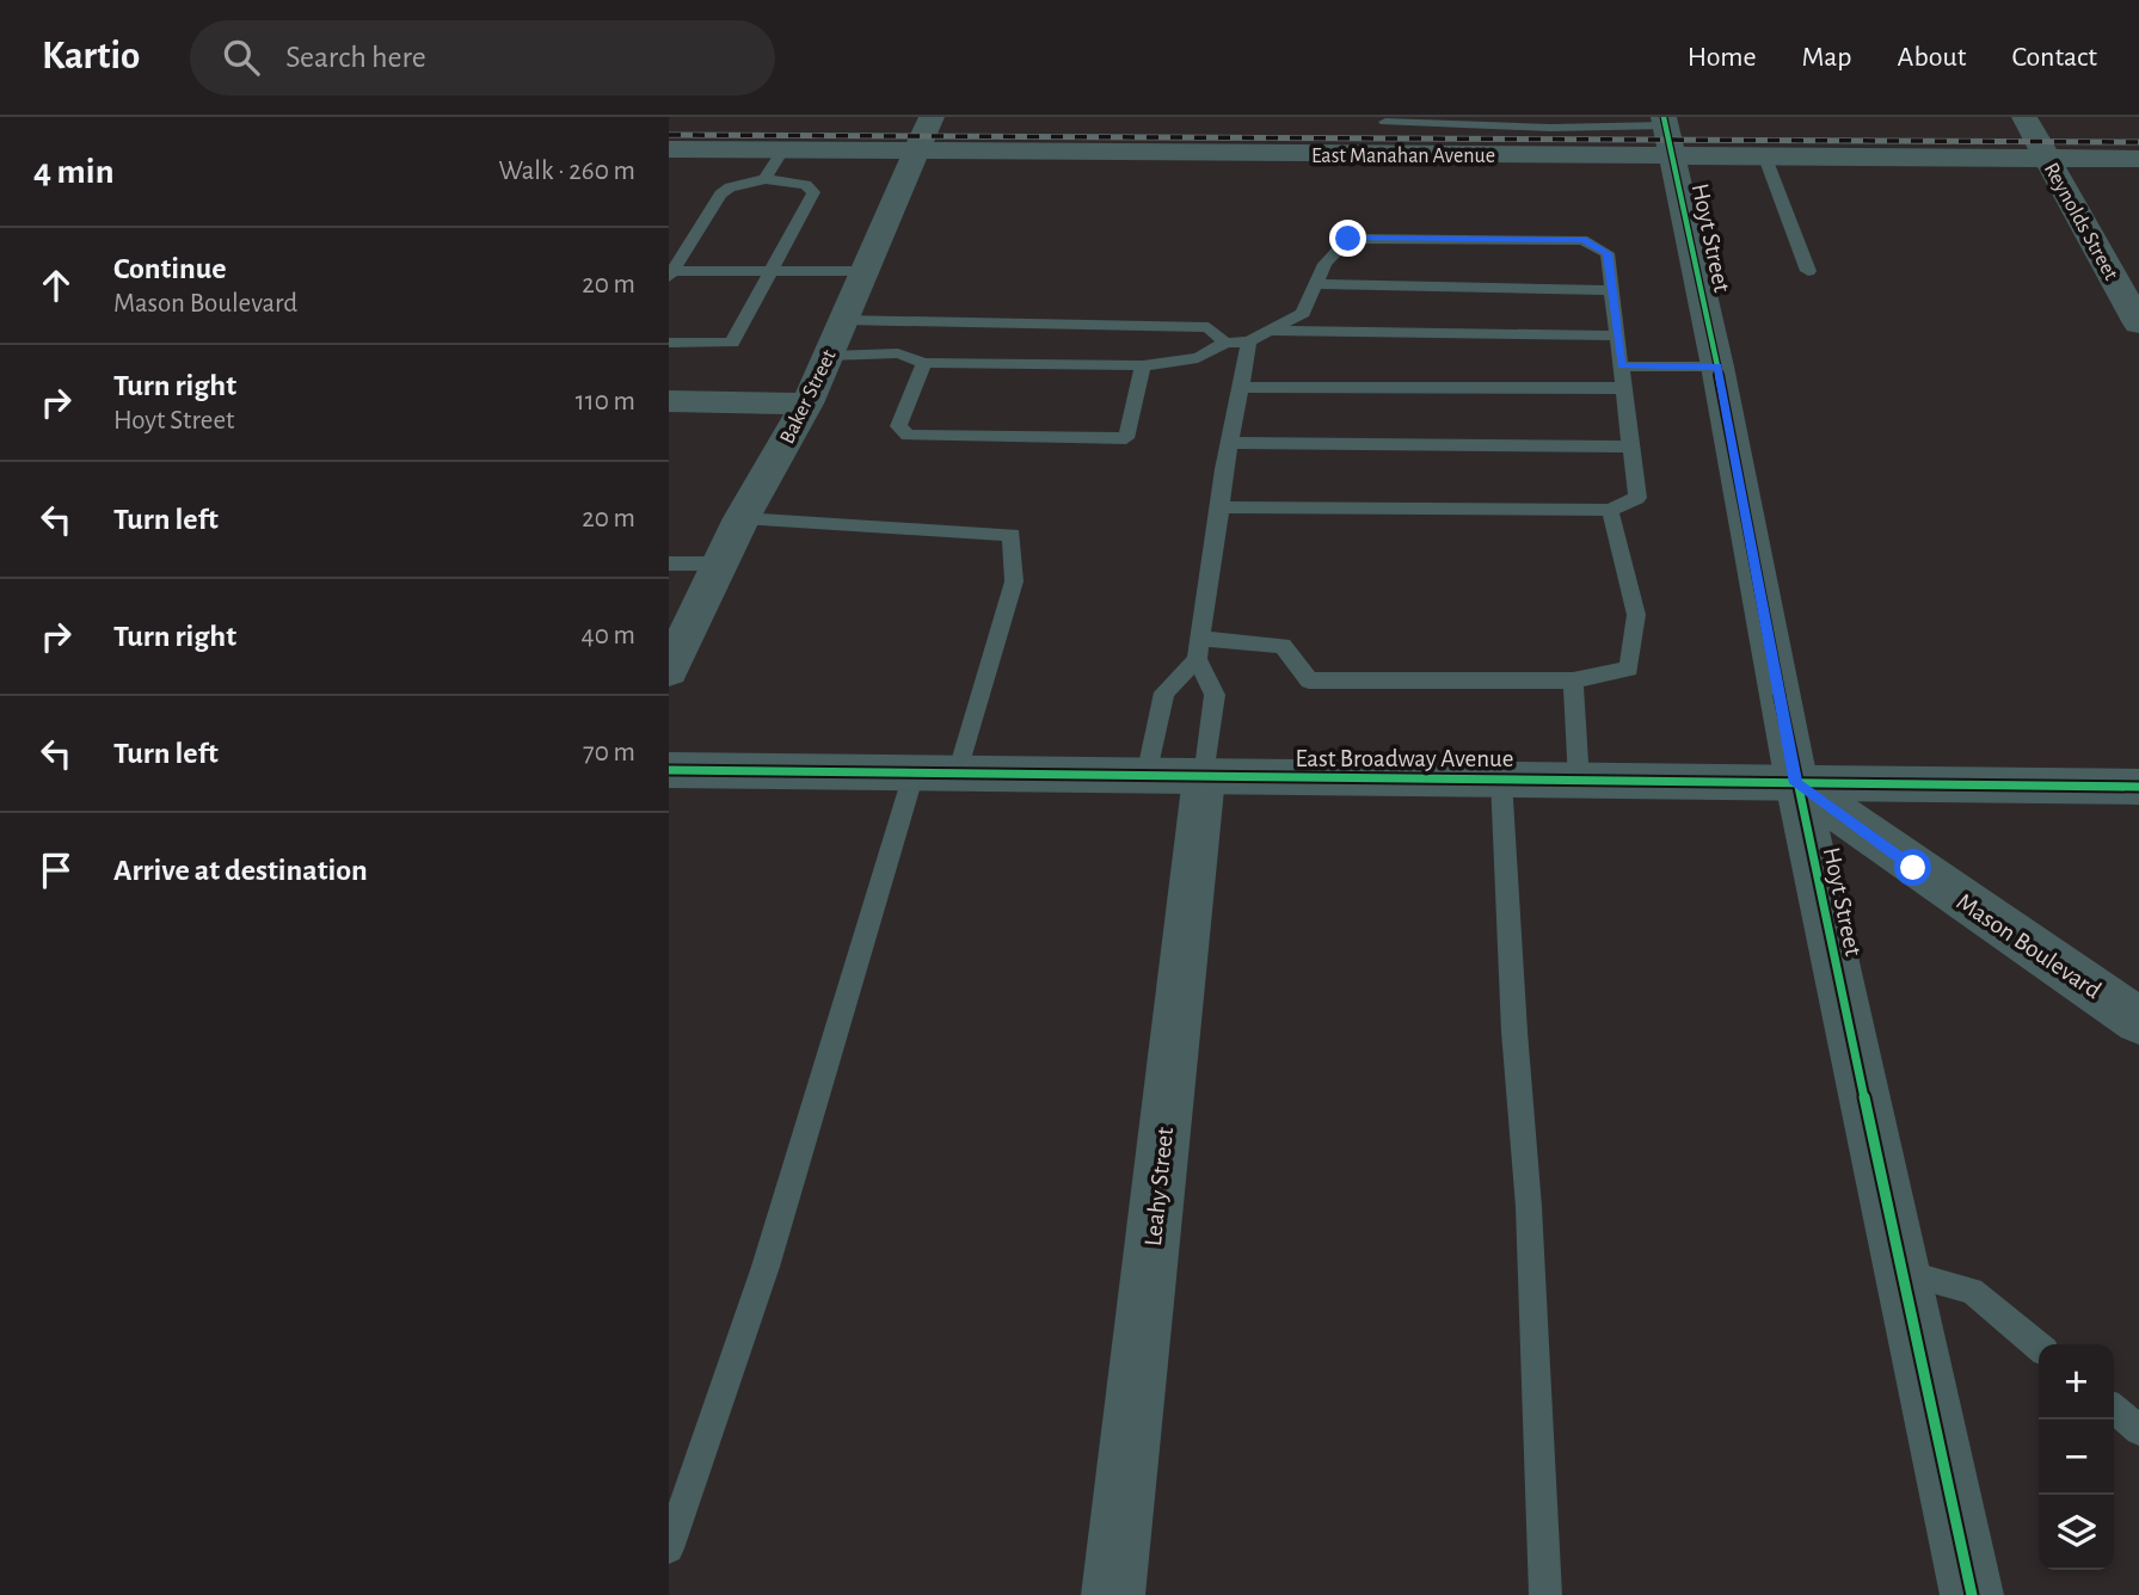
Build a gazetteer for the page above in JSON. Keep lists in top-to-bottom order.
{
  "streets": {
    "street": [
      "East Manahan Avenue",
      "Reynolds Street",
      "Hoyt Street",
      "Baker Street",
      "East Broadway Avenue",
      "Mason Boulevard",
      "Leahy Street"
    ]
  },
  "crossings": [
    ["East Manahan Avenue", "Reynolds Street"],
    ["East Manahan Avenue", "Hoyt Street"],
    ["East Manahan Avenue", "Baker Street"],
    ["Hoyt Street", "East Broadway Avenue"],
    ["Hoyt Street", "Mason Boulevard"],
    ["East Broadway Avenue", "Mason Boulevard"],
    ["East Broadway Avenue", "Leahy Street"]
  ],
  "page": {
    "header": "Kartio",
    "search": "Search here",
    "nav": [
      "Home",
      "Map",
      "About",
      "Contact"
    ],
    "heading": ["4 min", "Walk · 260 m"],
    "list": [
      ["Continue", "Mason Boulevard", "20 m"],
      ["Turn right", "Hoyt Street", "110 m"],
      ["Turn left", "20 m"],
      ["Turn right", "40 m"],
      ["Turn left", "70 m"],
      "Arrive at destination"
    ],
    "map_buttons": ["+", "−"]
  }
}
